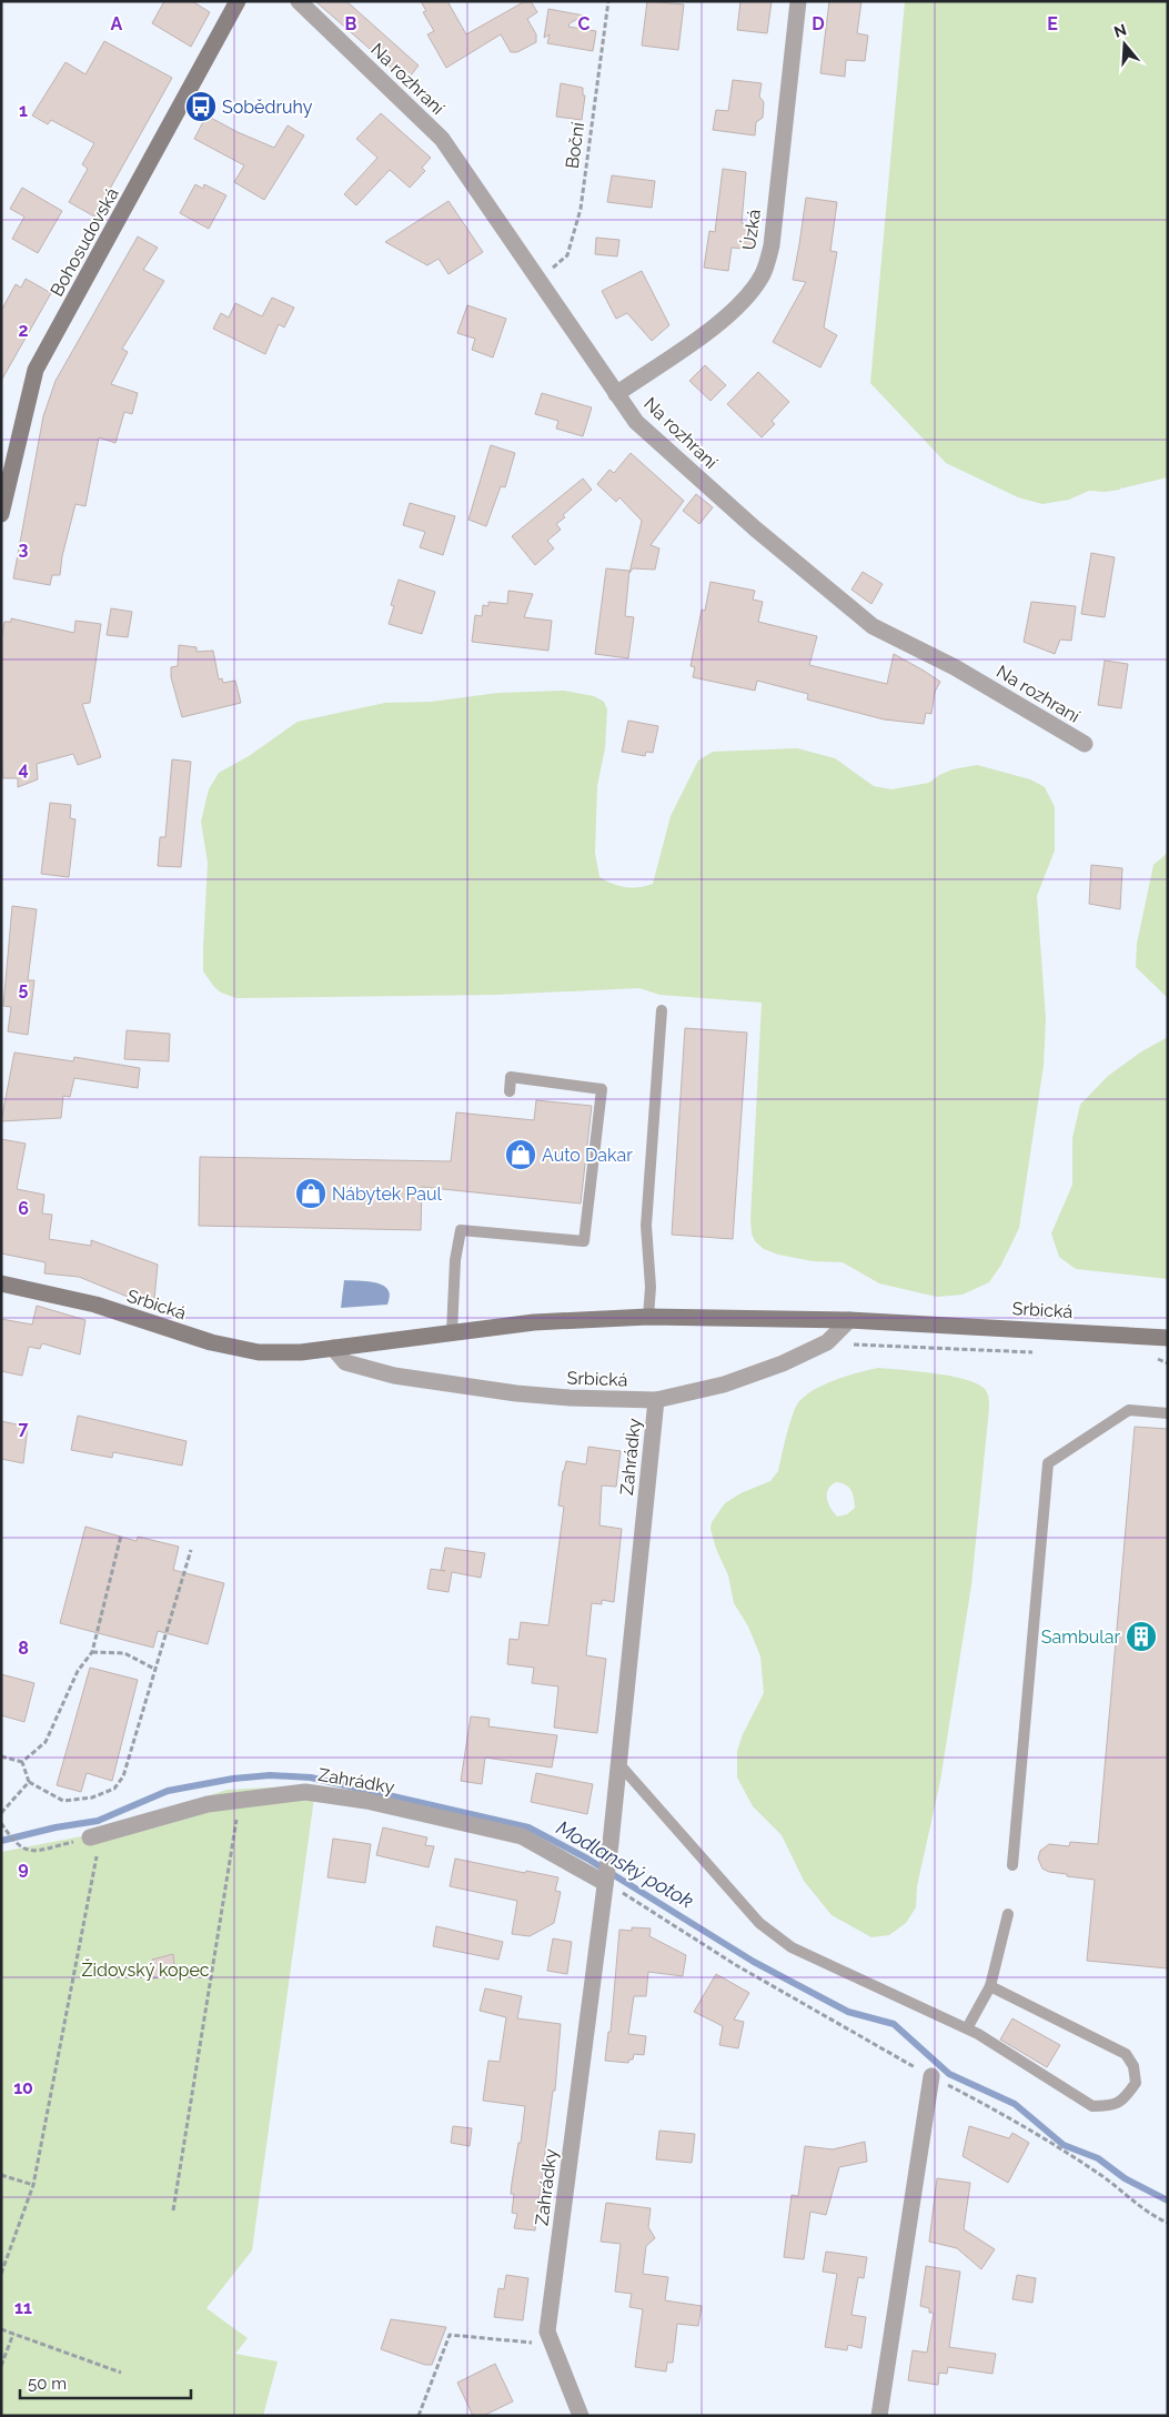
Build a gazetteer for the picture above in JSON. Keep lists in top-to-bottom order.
{
  "streets": {
    "street": [
      "Na rozhraní",
      "Úzká",
      "Bohosudovská",
      "Srbická",
      "Zahrádky"
    ],
    "path": ["Boční"]
  },
  "crossings": [
    ["Na rozhraní", "Boční"],
    ["Na rozhraní", "Úzká"],
    ["Srbická", "Zahrádky"]
  ],
  "water": ["Modlanský potok"],
  "parks": ["Židovský kopec"],
  "places": {
    "bus stop": ["Sobědruhy"],
    "shop": ["Auto Dakar", "Nábytek Paul"],
    "building": ["Sambular"]
  },
  "scale_bar": "50 m",
  "north": "top",
  "grid": {
    "columns": [
      "A",
      "B",
      "C",
      "D",
      "E"
    ],
    "rows": [
      "1",
      "2",
      "3",
      "4",
      "5",
      "6",
      "7",
      "8",
      "9",
      "10",
      "11"
    ]
  }
}
